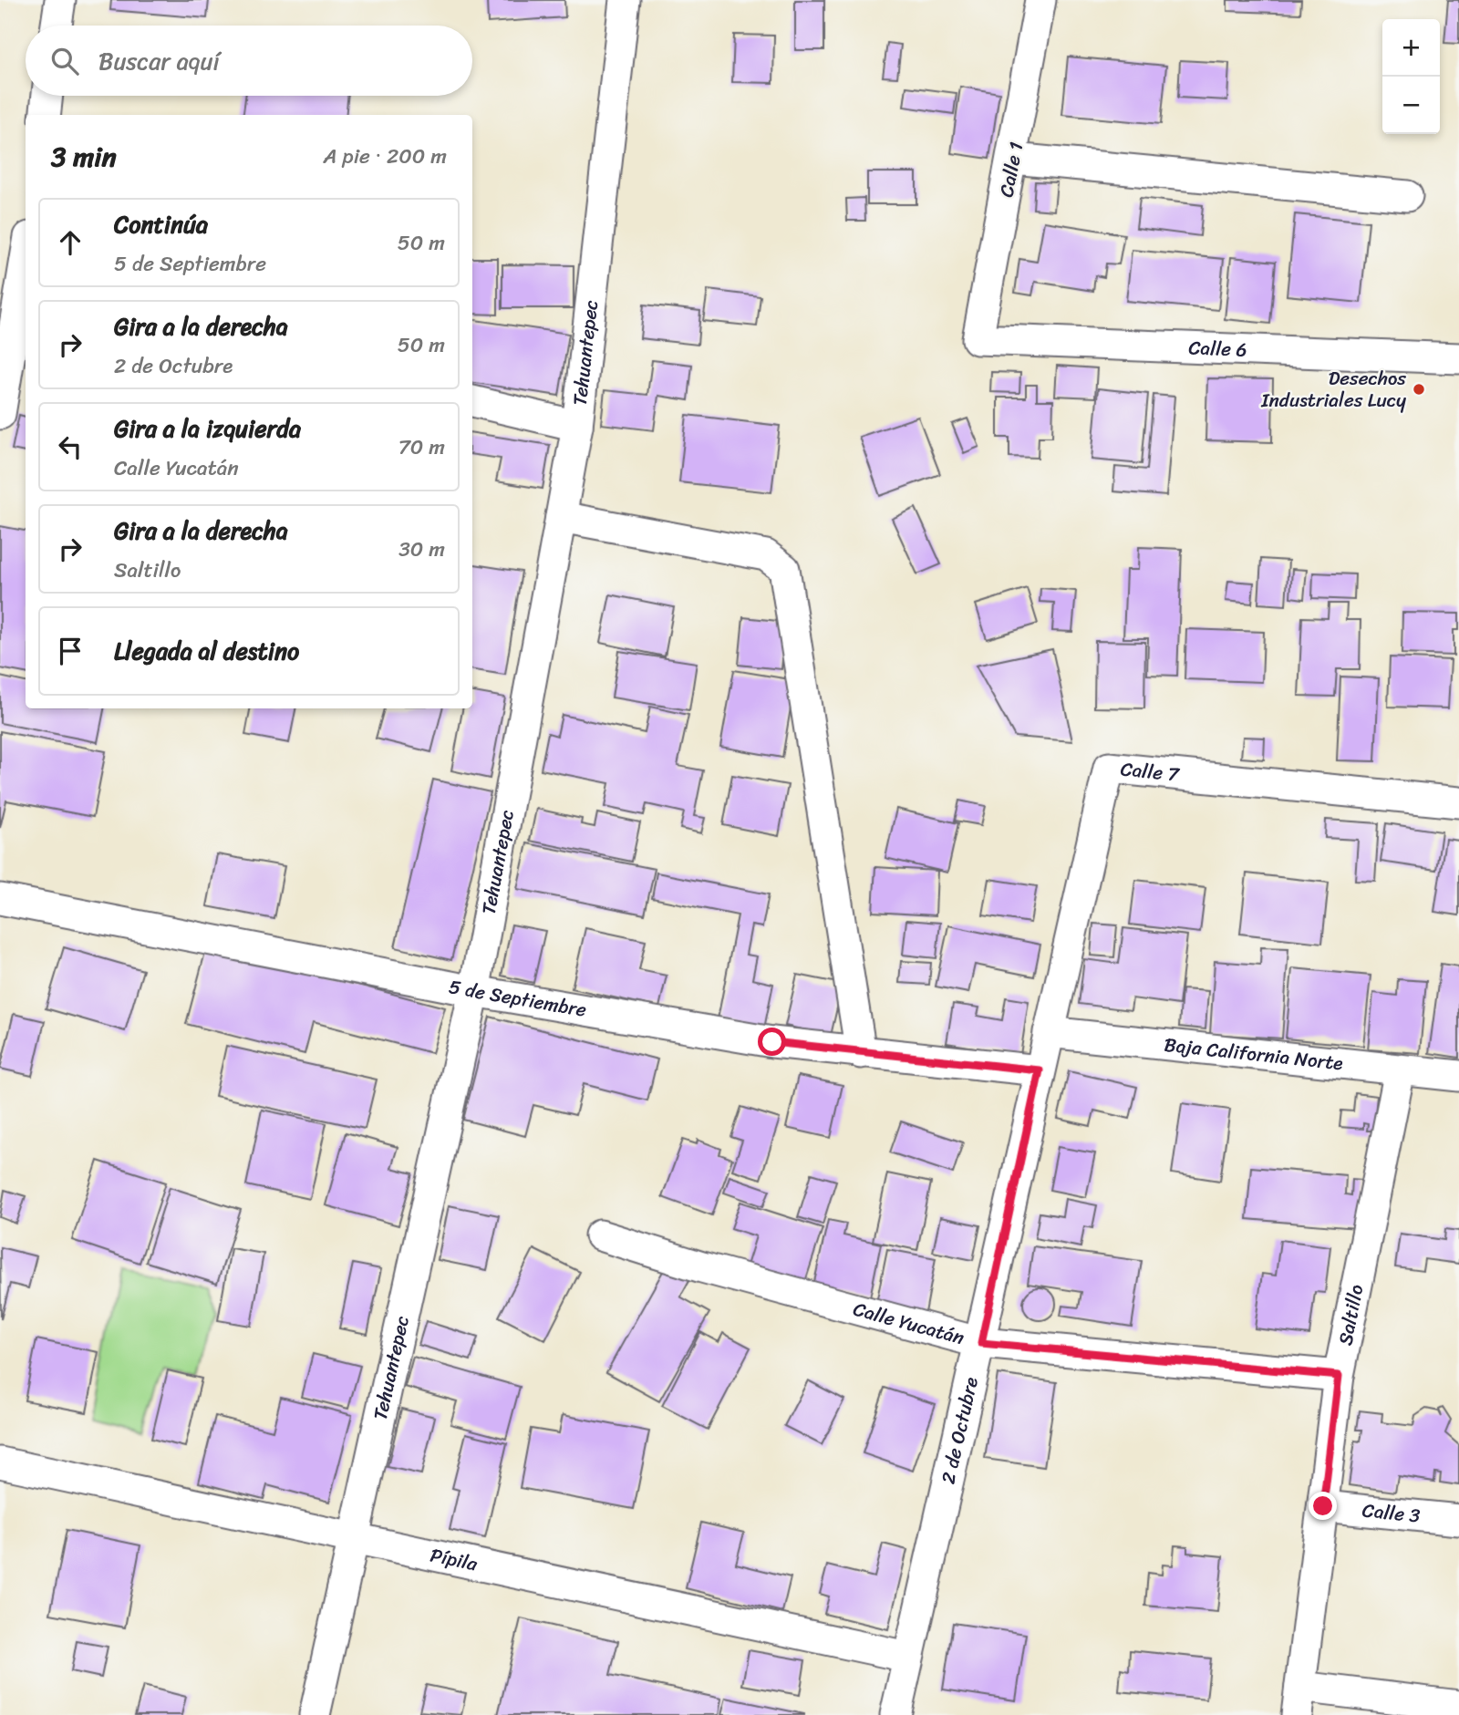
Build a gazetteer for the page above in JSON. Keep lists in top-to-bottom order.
{
  "streets": {
    "street": [
      "Calle 1",
      "Calle 6",
      "Tehuantepec",
      "Calle 7",
      "5 de Septiembre",
      "Baja California Norte",
      "Saltillo",
      "Calle Yucatán",
      "2 de Octubre",
      "Calle 3",
      "Pípila"
    ]
  },
  "crossings": [
    ["Calle 1", "Calle 6"],
    ["Tehuantepec", "5 de Septiembre"],
    ["Tehuantepec", "Pípila"],
    ["Calle 7", "Baja California Norte"],
    ["Calle 7", "2 de Octubre"],
    ["5 de Septiembre", "2 de Octubre"],
    ["Baja California Norte", "Saltillo"],
    ["Baja California Norte", "2 de Octubre"],
    ["Saltillo", "Calle Yucatán"],
    ["Saltillo", "Calle 3"],
    ["Calle Yucatán", "2 de Octubre"],
    ["2 de Octubre", "Pípila"]
  ],
  "places": ["Desechos Industriales Lucy"],
  "page": {
    "map_buttons": ["+", "−"],
    "search": "Buscar aquí",
    "heading": ["3 min", "A pie · 200 m"],
    "list": [
      ["Continúa", "5 de Septiembre", "50 m"],
      ["Gira a la derecha", "2 de Octubre", "50 m"],
      ["Gira a la izquierda", "Calle Yucatán", "70 m"],
      ["Gira a la derecha", "Saltillo", "30 m"],
      "Llegada al destino"
    ]
  }
}
